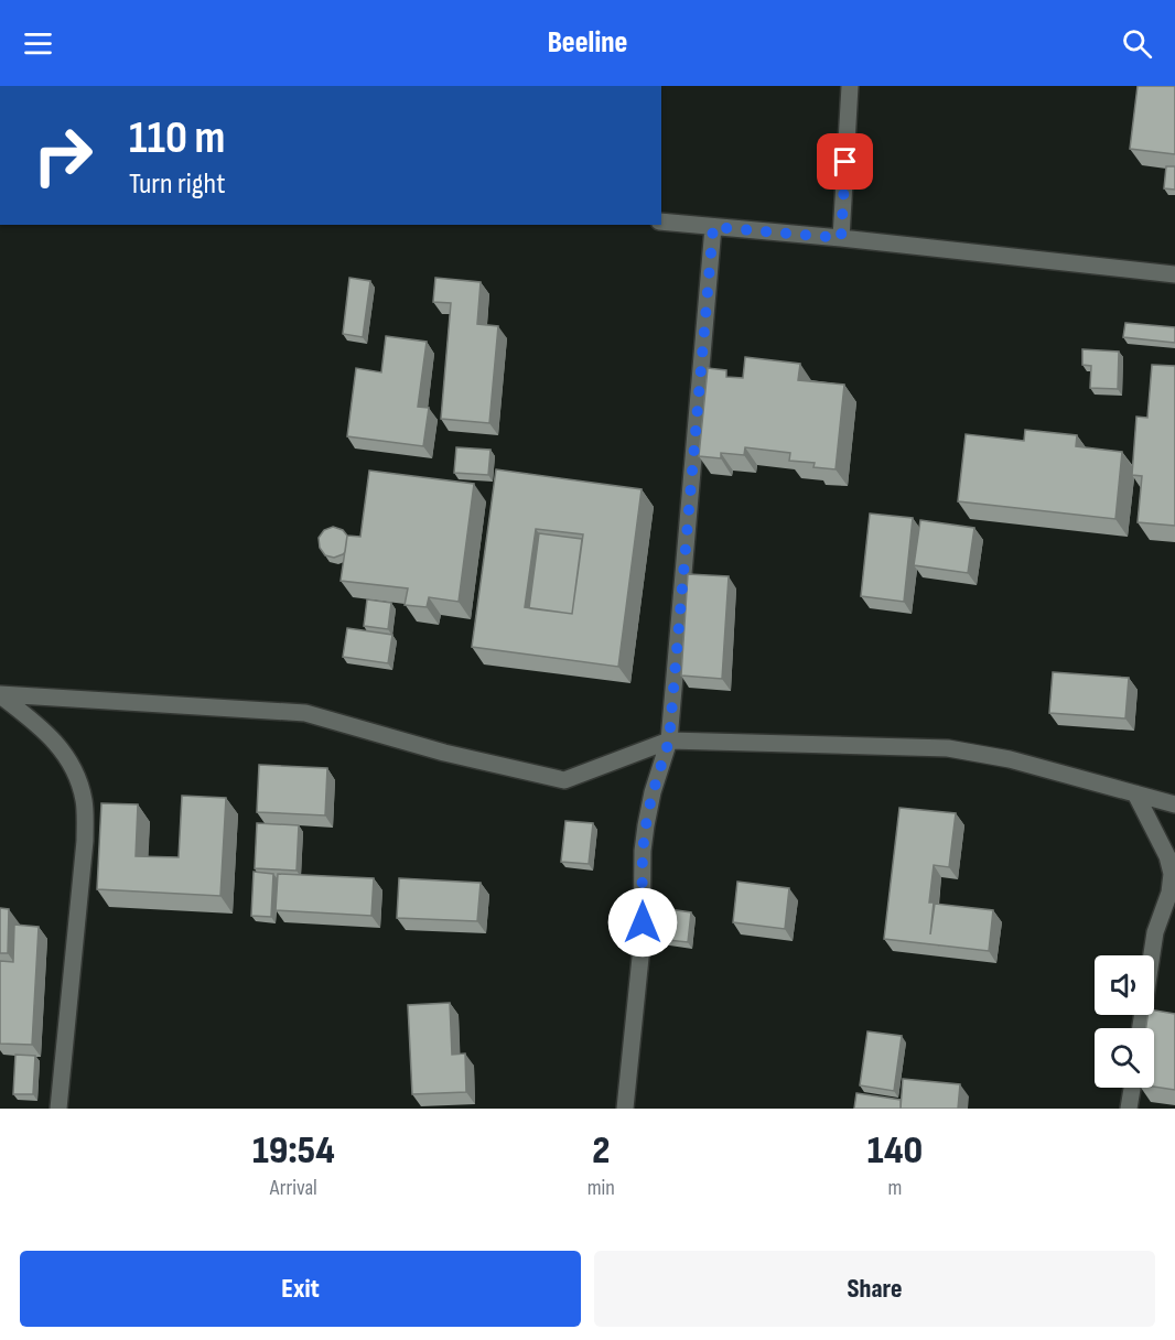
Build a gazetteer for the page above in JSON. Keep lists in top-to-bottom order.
{
  "page": {
    "header": "Beeline",
    "turn": ["110 m", "Turn right"],
    "eta": [
      "19:54",
      "Arrival",
      "2",
      "min",
      "140",
      "m"
    ],
    "buttons": ["Exit", "Share"]
  }
}
